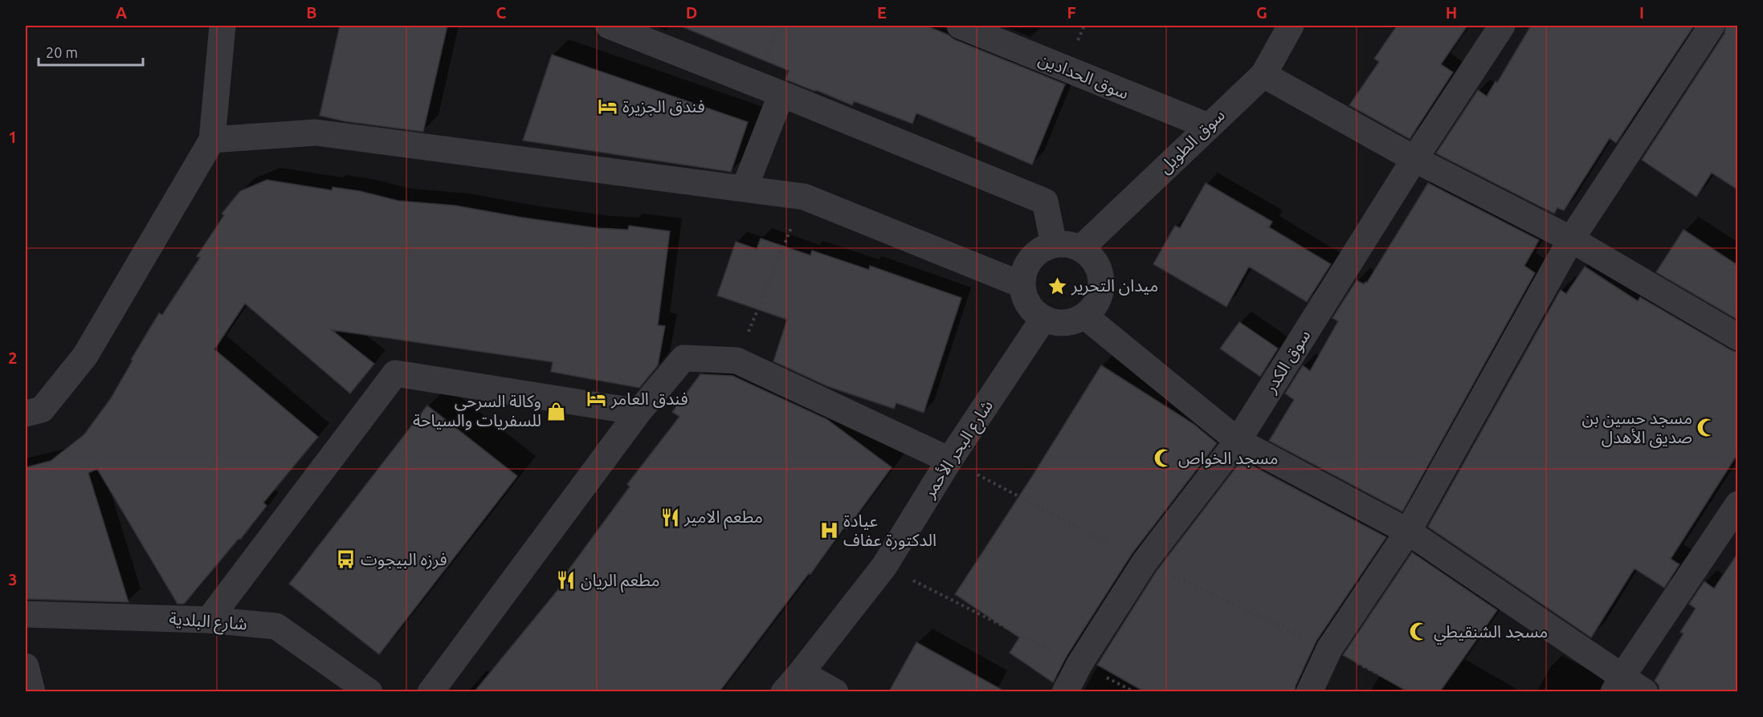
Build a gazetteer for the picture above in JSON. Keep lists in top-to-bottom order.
{
  "streets": {
    "street": [
      "سوق الحدادين",
      "سوق الطويل",
      "سوق الكدر",
      "شارع البحر الأحمر",
      "شارع البلدية"
    ]
  },
  "crossings": [
    ["سوق الحدادين", "سوق الطويل"],
    ["سوق الطويل", "شارع البحر الأحمر"]
  ],
  "places": {
    "hotel": ["فندق الجزيرة", "فندق العامر"],
    "place": ["ميدان التحرير"],
    "shop": ["وكالة السرحي للسفريات والسياحة"],
    "mosque": ["مسجد حسين بن صديق الأهدل", "مسجد الخواص", "مسجد الشنقيطي"],
    "restaurant": ["مطعم الامير", "مطعم الريان"],
    "hospital": ["عيادة الدكتورة عفاف"],
    "bus stop": ["فرزه البيجوت"]
  },
  "scale_bar": "20 m",
  "grid": {
    "columns": [
      "A",
      "B",
      "C",
      "D",
      "E",
      "F",
      "G",
      "H",
      "I"
    ],
    "rows": ["1", "2", "3"]
  }
}
